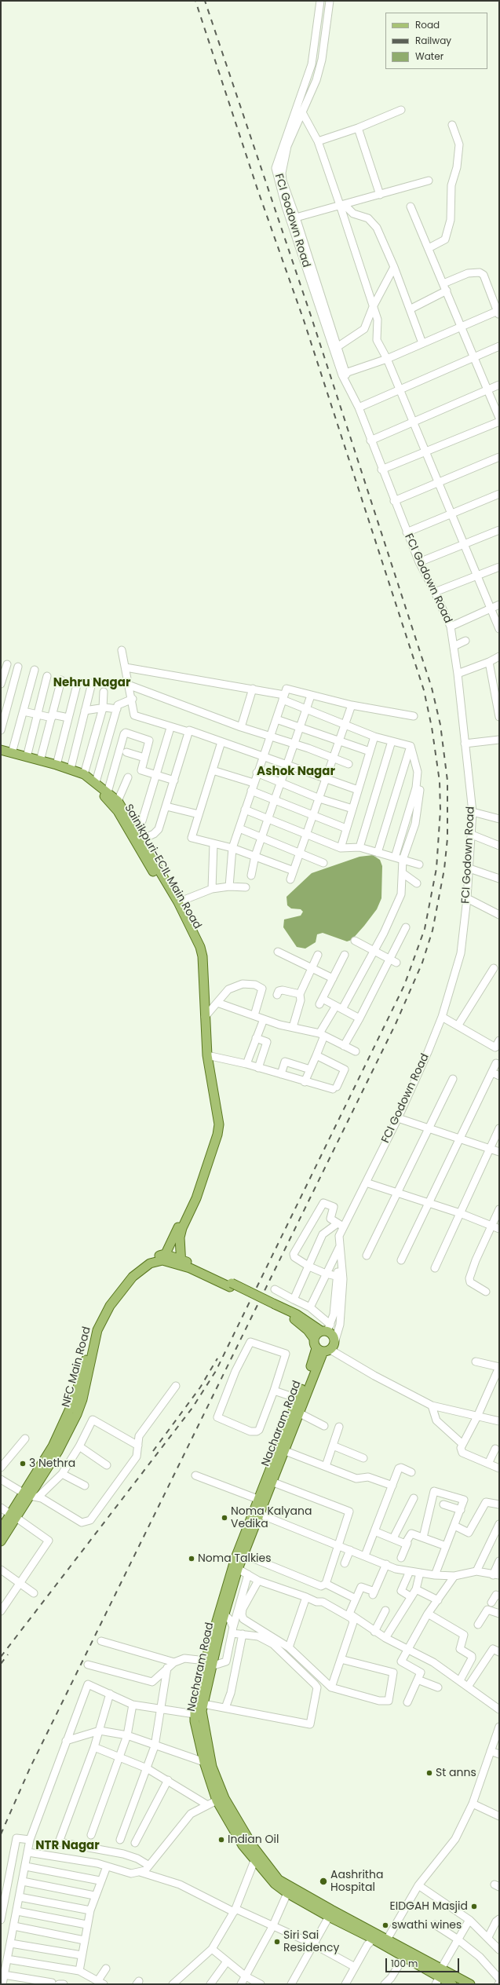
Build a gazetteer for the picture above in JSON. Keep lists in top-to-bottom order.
{
  "streets": {
    "main road": ["Sainikpuri-ECIL Main Road", "NFC Main Road", "Nacharam Road"],
    "street": ["FCI Godown Road"]
  },
  "crossings": [
    ["FCI Godown Road", "Nacharam Road"],
    ["Sainikpuri-ECIL Main Road", "NFC Main Road"]
  ],
  "districts": ["Nehru Nagar", "Ashok Nagar", "NTR Nagar"],
  "places": [
    "3 Nethra",
    "Noma Kalyana Vedika",
    "Noma Talkies",
    "St anns",
    "Indian Oil",
    "Aashritha Hospital",
    "EIDGAH Masjid",
    "swathi wines",
    "Siri Sai Residency"
  ],
  "legend": ["Road", "Railway", "Water"],
  "scale_bar": "100 m"
}
